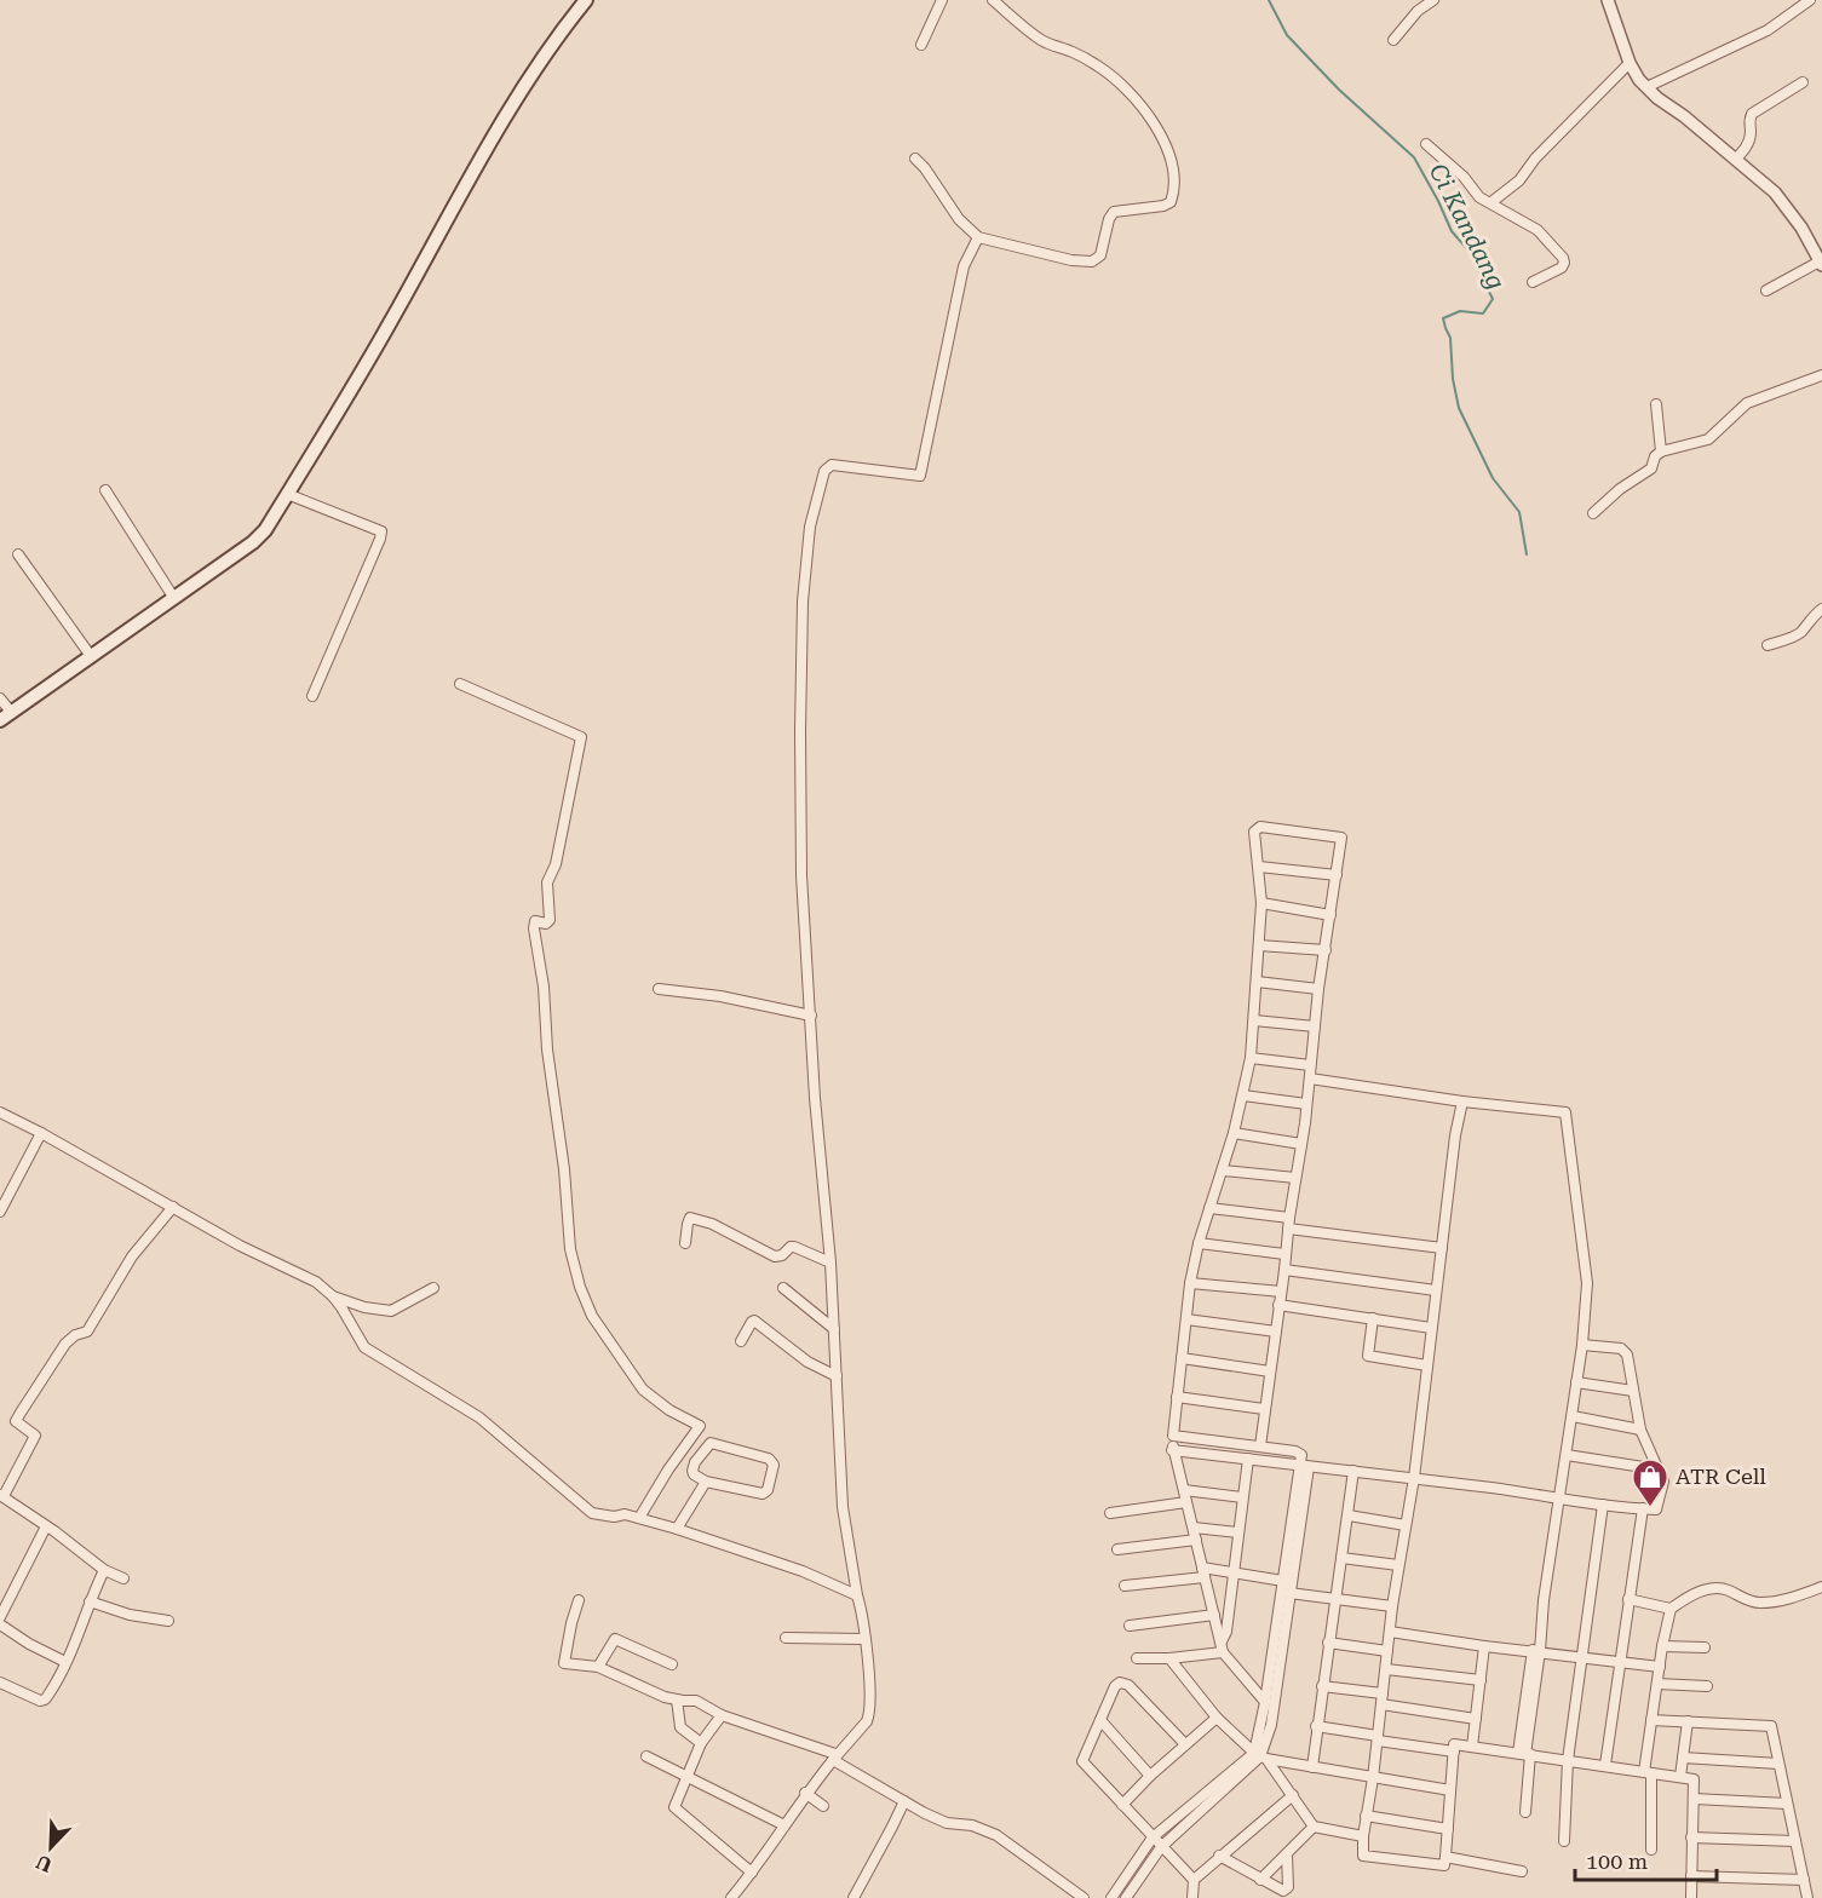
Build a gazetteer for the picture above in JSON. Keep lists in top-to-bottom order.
{
  "water": ["Ci Kandang"],
  "places": {
    "shop": ["ATR Cell"]
  },
  "scale_bar": "100 m",
  "north": "bottom left"
}
